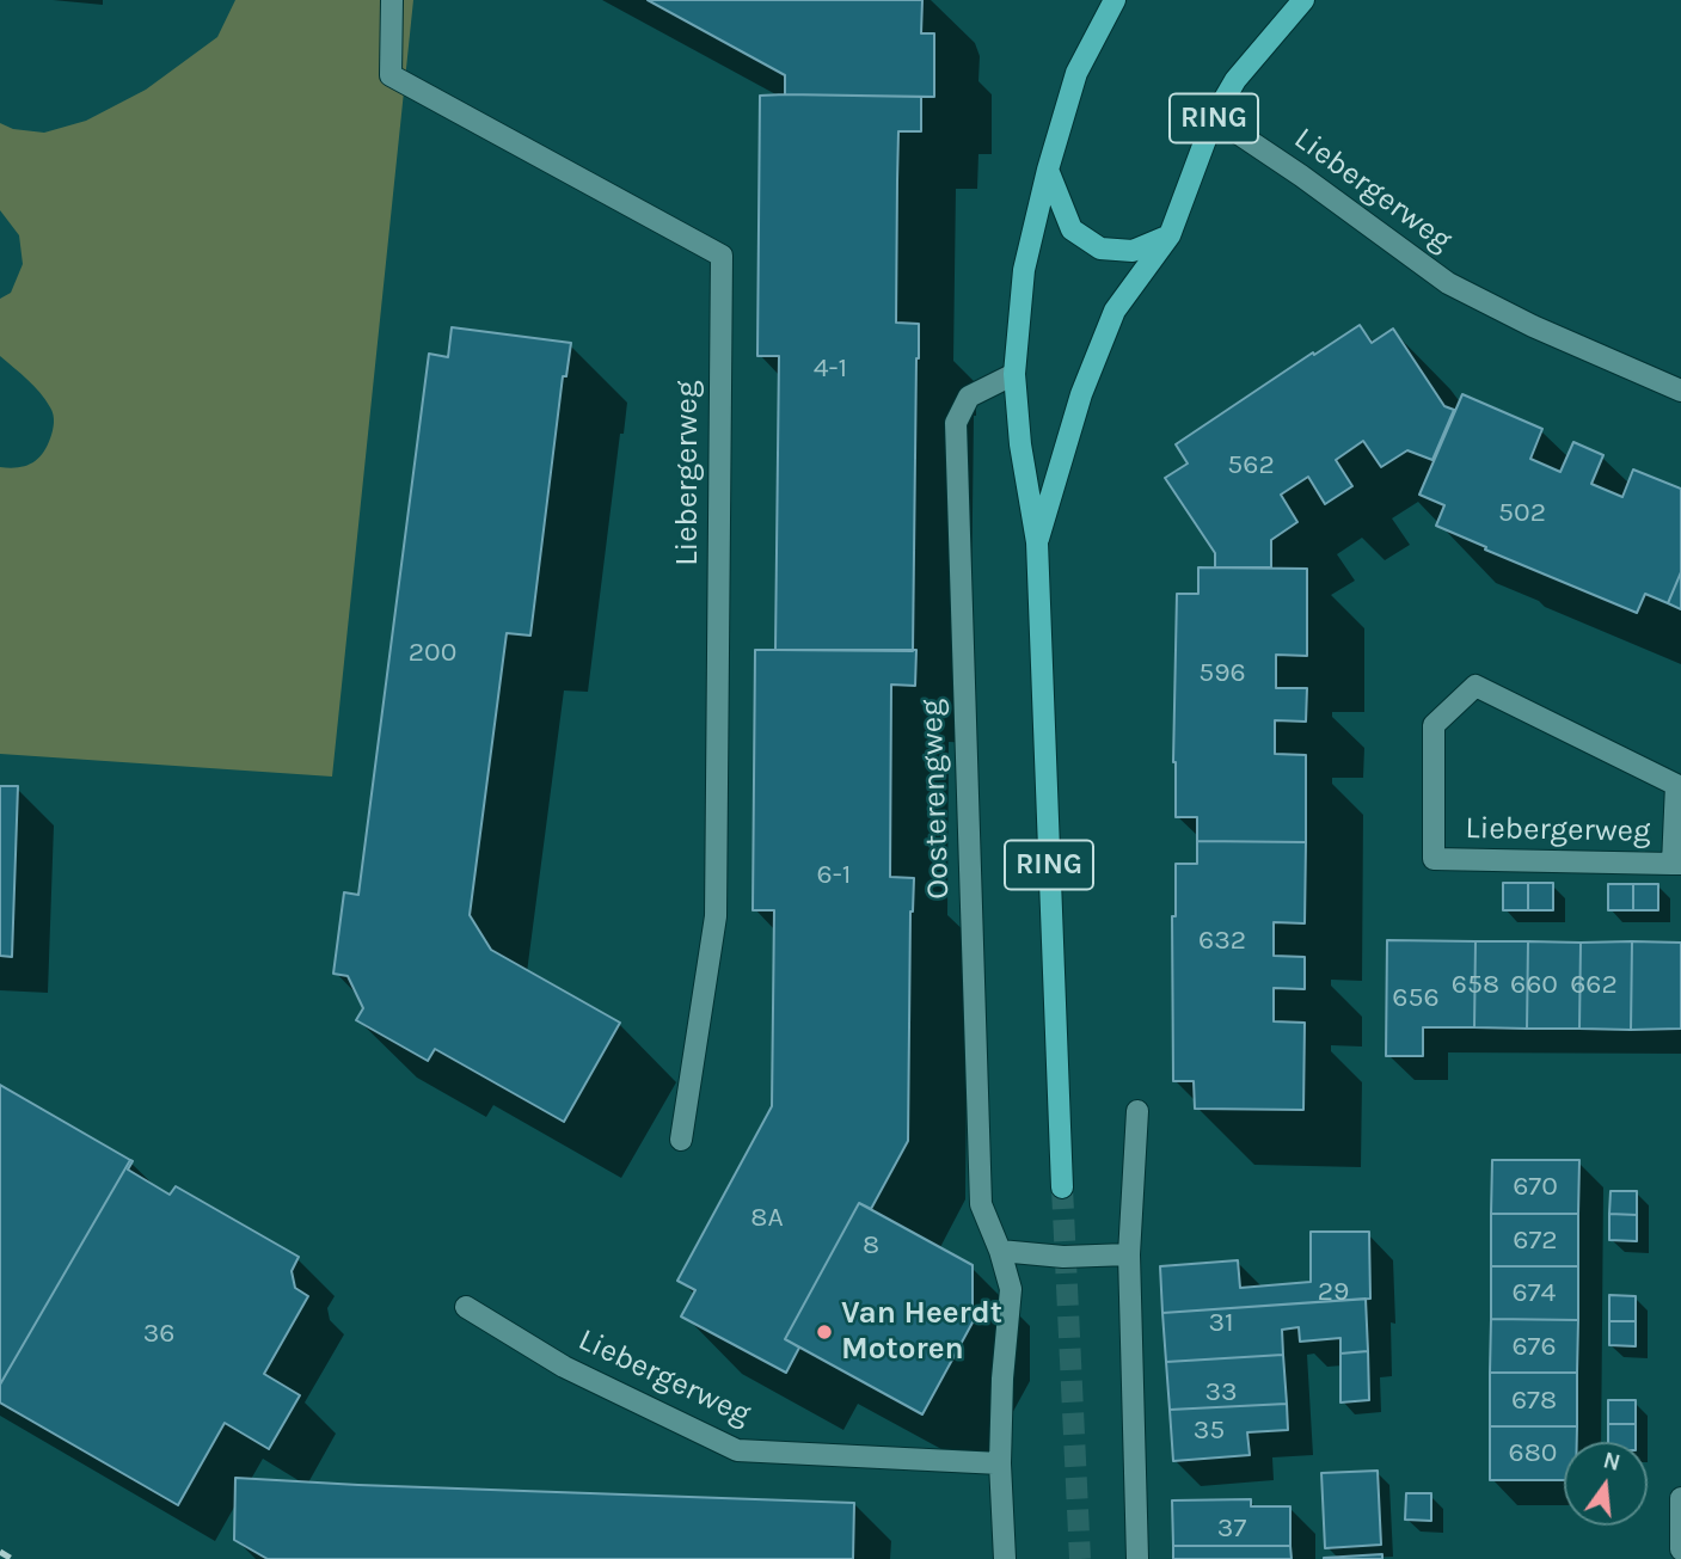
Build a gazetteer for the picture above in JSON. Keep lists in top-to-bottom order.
{
  "streets": {
    "main road": ["RING"],
    "street": ["Liebergerweg", "Oosterengweg"]
  },
  "crossings": [
    ["RING", "Liebergerweg"],
    ["RING", "Oosterengweg"],
    ["Liebergerweg", "Oosterengweg"]
  ],
  "places": ["Van Heerdt Motoren"],
  "house_numbers": [
    "4-1",
    "562",
    "502",
    "200",
    "596",
    "6-1",
    "632",
    "658",
    "660",
    "662",
    "656",
    "670",
    "8A",
    "672",
    "8",
    "29",
    "674",
    "31",
    "36",
    "676",
    "33",
    "678",
    "35",
    "680",
    "37"
  ],
  "north": "top"
}
